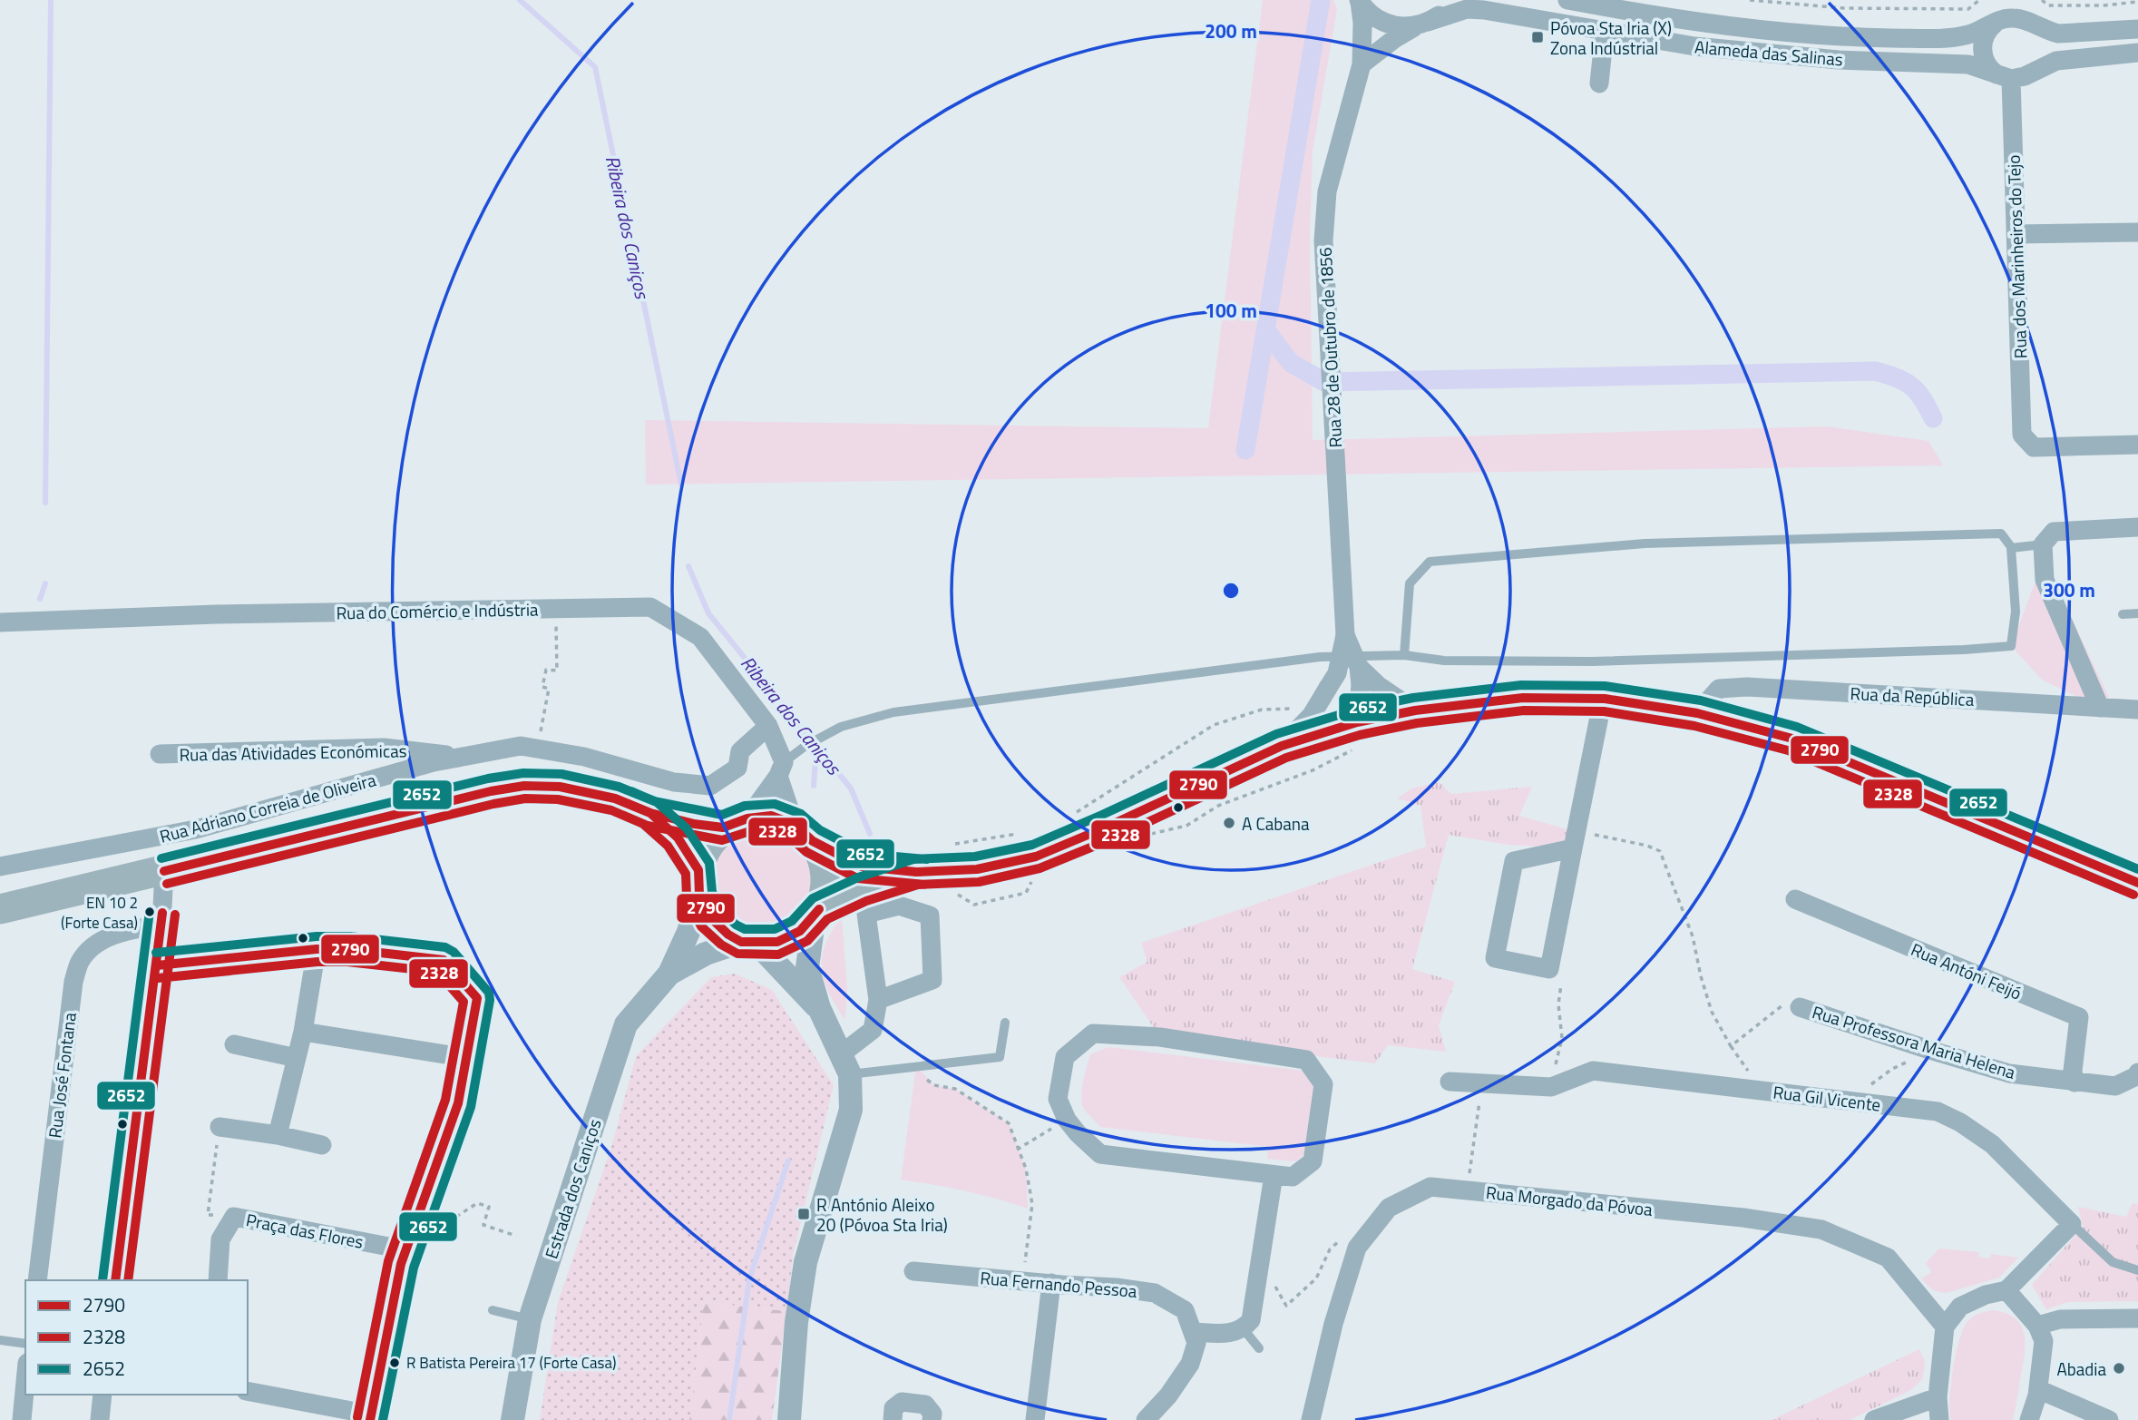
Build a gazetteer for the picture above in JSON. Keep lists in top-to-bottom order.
{
  "streets": {
    "street": [
      "Alameda das Salinas",
      "Rua dos Marinheiros do Tejo",
      "Rua 28 de Outubro de 1856",
      "Rua do Comércio e Indústria",
      "Rua da República",
      "Rua das Atividades Económicas",
      "Rua Adriano Correia de Oliveira",
      "Rua Antóni Feijó",
      "Rua Professora Maria Helena",
      "Rua José Fontana",
      "Rua Gil Vicente",
      "Estrada dos Caniços",
      "Rua Morgado da Póvoa",
      "Praça das Flores",
      "Rua Fernando Pessoa"
    ]
  },
  "crossings": [
    ["Alameda das Salinas", "Rua dos Marinheiros do Tejo"],
    ["Rua do Comércio e Indústria", "Rua Adriano Correia de Oliveira"],
    ["Rua do Comércio e Indústria", "Estrada dos Caniços"],
    ["Rua das Atividades Económicas", "Rua Adriano Correia de Oliveira"],
    ["Rua Antóni Feijó", "Rua Professora Maria Helena"]
  ],
  "water": ["Ribeira dos Caniços"],
  "places": {
    "transit": ["Póvoa Sta Iria (X) Zona Indústrial", "R António Aleixo 20 (Póvoa Sta Iria)"],
    "other": [
      "A Cabana",
      "EN 10 2 (Forte Casa)",
      "R Batista Pereira 17 (Forte Casa)",
      "Abadia"
    ]
  },
  "lines": ["transit line 2652", "transit line 2790", "transit line 2328"],
  "legend": ["2790", "2328", "2652"],
  "rings": ["200 m", "100 m", "300 m"]
}
